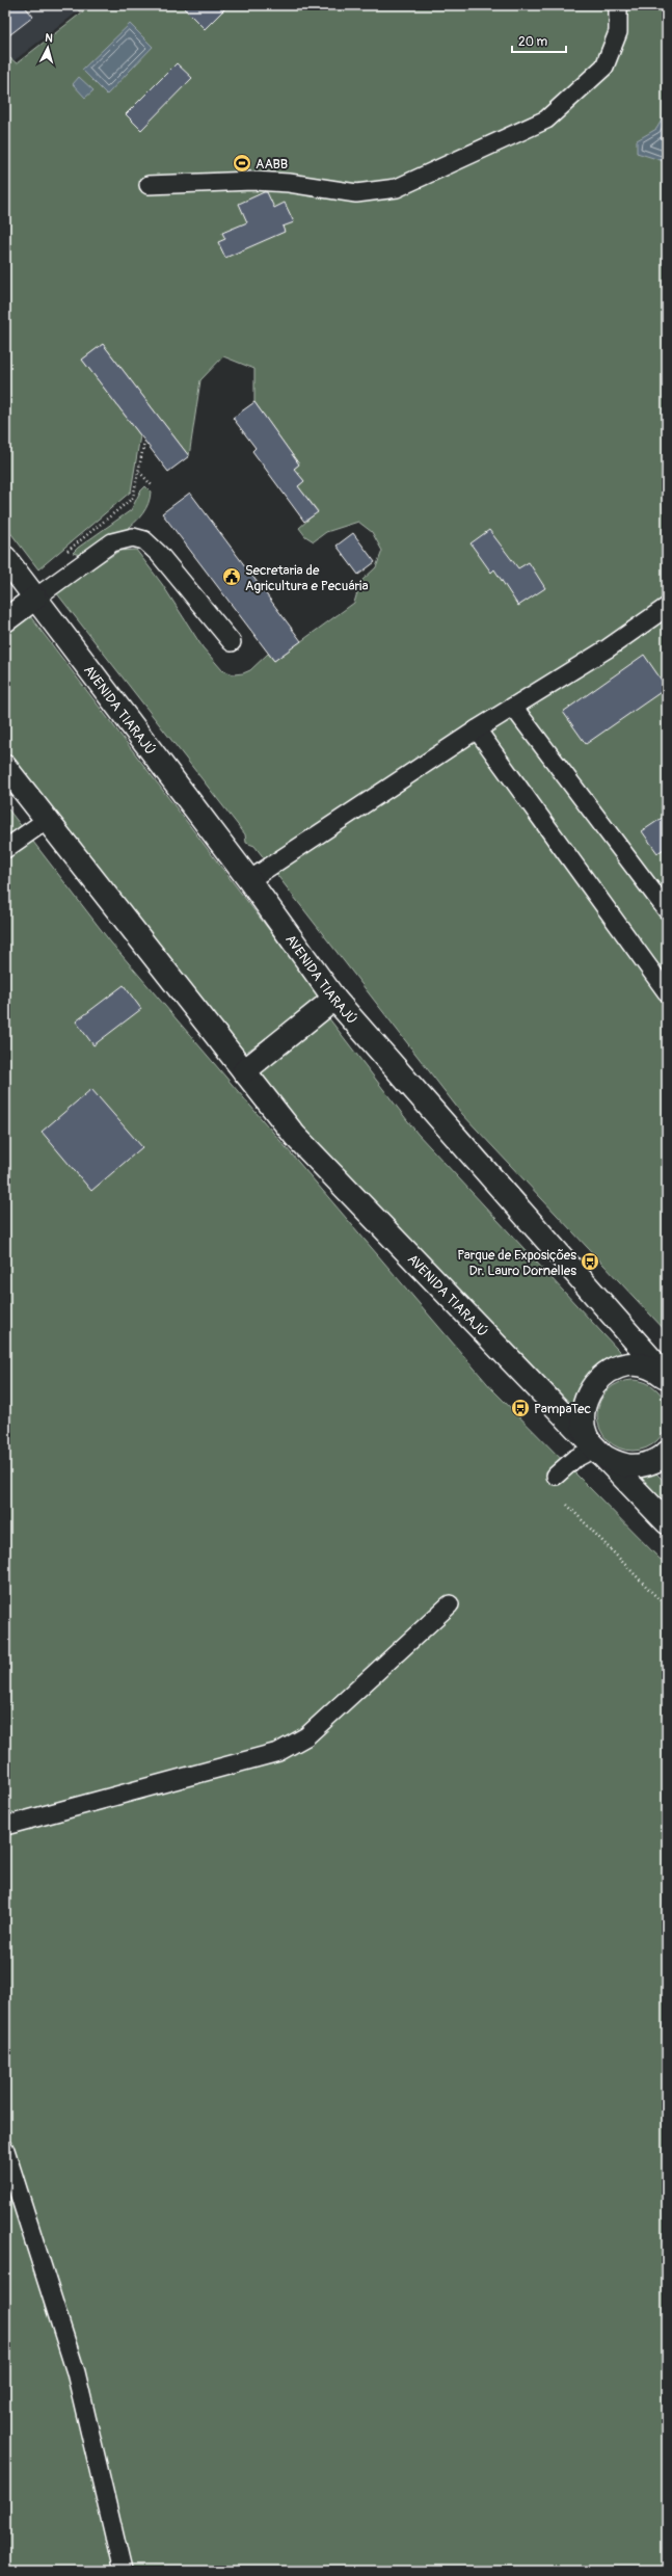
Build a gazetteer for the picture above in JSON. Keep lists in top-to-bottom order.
{
  "streets": {
    "main road": ["AVENIDA TIARAJÚ"]
  },
  "places": {
    "sports": ["AABB"],
    "public building": ["Secretaria de Agricultura e Pecuária"],
    "bus stop": ["Parque de Exposições Dr. Lauro Dornelles", "PampaTec"]
  },
  "scale_bar": "20 m",
  "north": "top"
}
